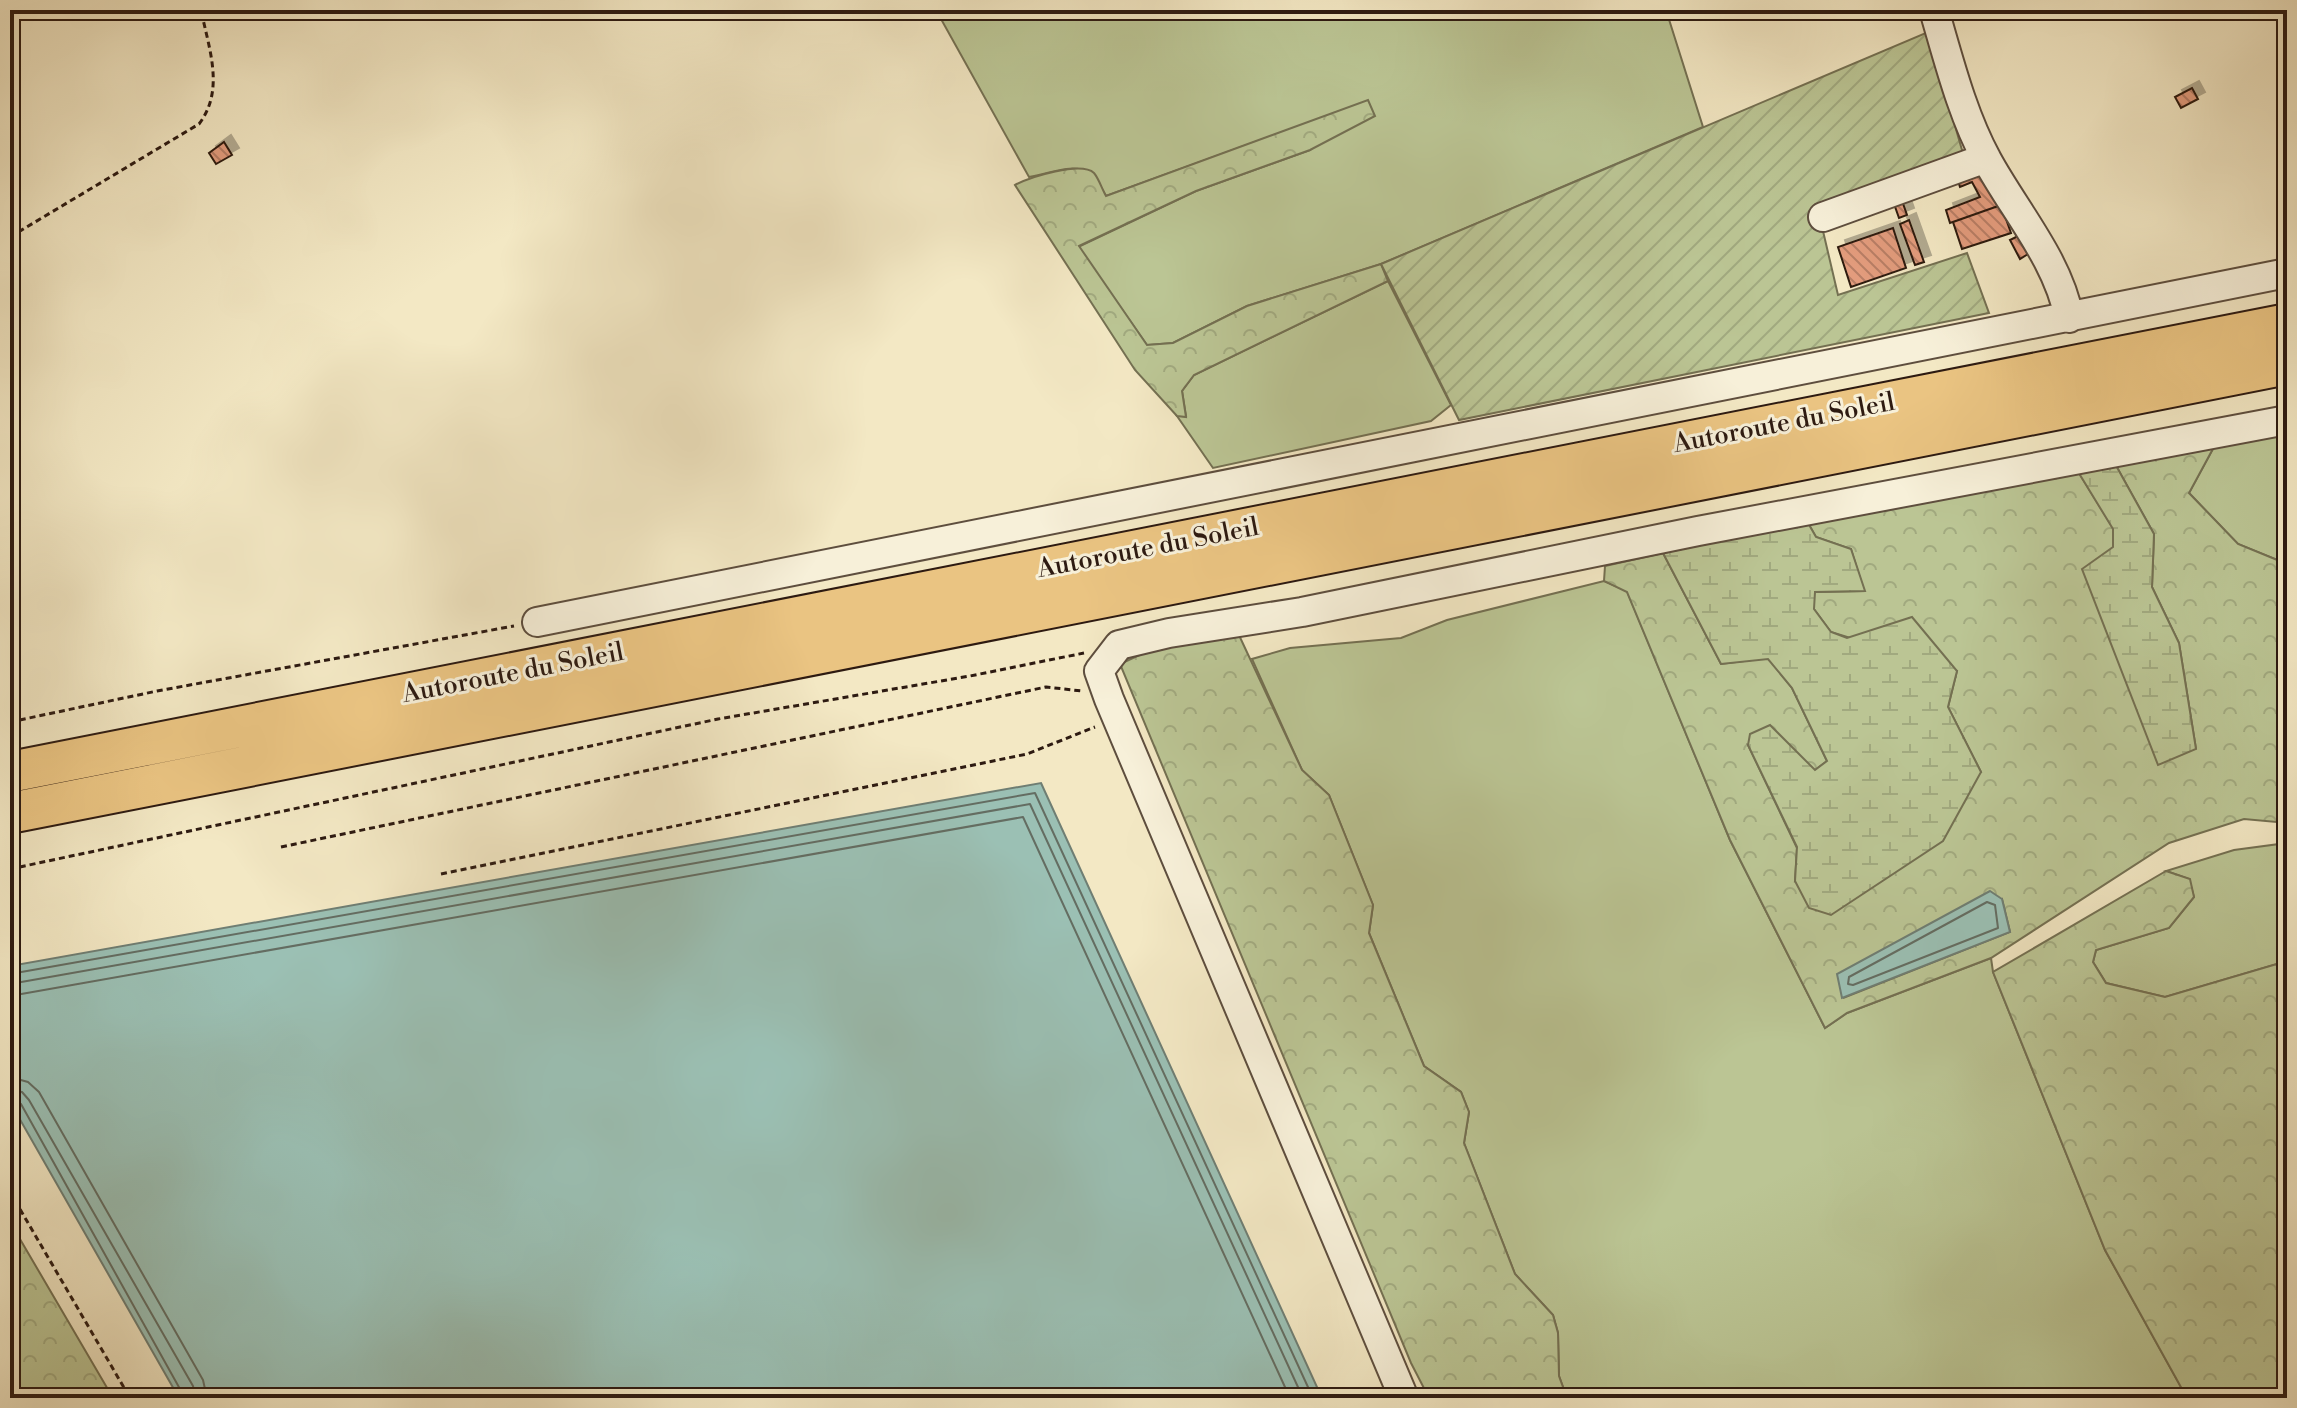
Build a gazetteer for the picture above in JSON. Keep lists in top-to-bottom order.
{
  "streets": {
    "highway": ["Autoroute du Soleil"]
  }
}
